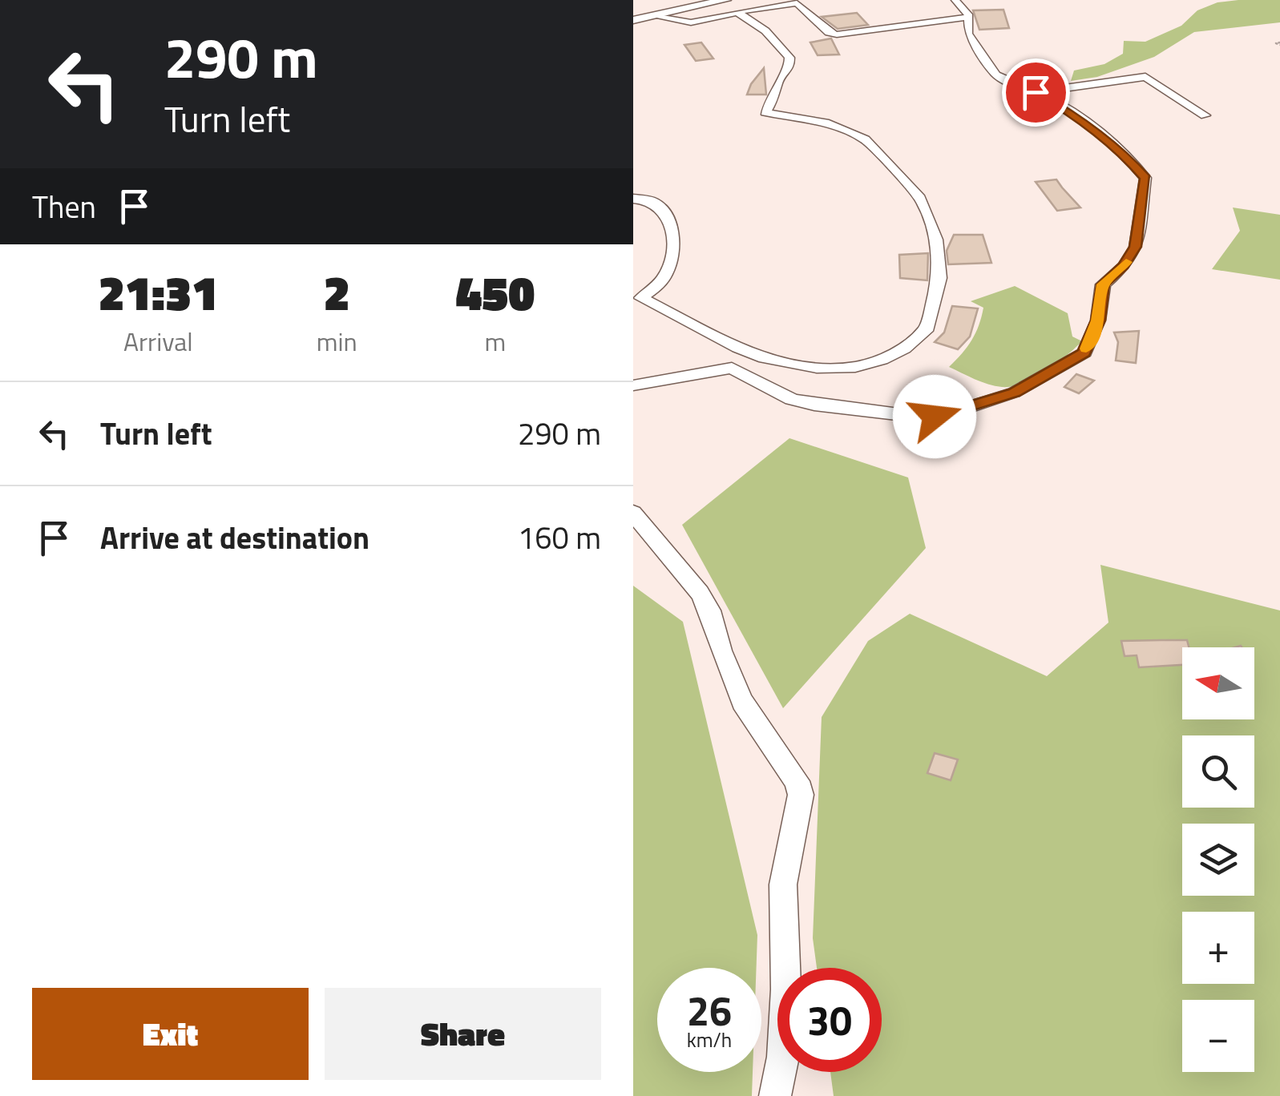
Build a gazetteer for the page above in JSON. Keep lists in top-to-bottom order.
{
  "north": "left",
  "page": {
    "turn": ["290 m", "Turn left"],
    "then": "Then",
    "eta": [
      "21:31",
      "Arrival",
      "2",
      "min",
      "450",
      "m"
    ],
    "list": [
      {
        "name": "Turn left",
        "value": "290 m"
      },
      {
        "name": "Arrive at destination",
        "value": "160 m"
      }
    ],
    "map_buttons": ["+", "−"],
    "speed": "26 km/h",
    "limit": "30",
    "buttons": ["Exit", "Share"]
  }
}
